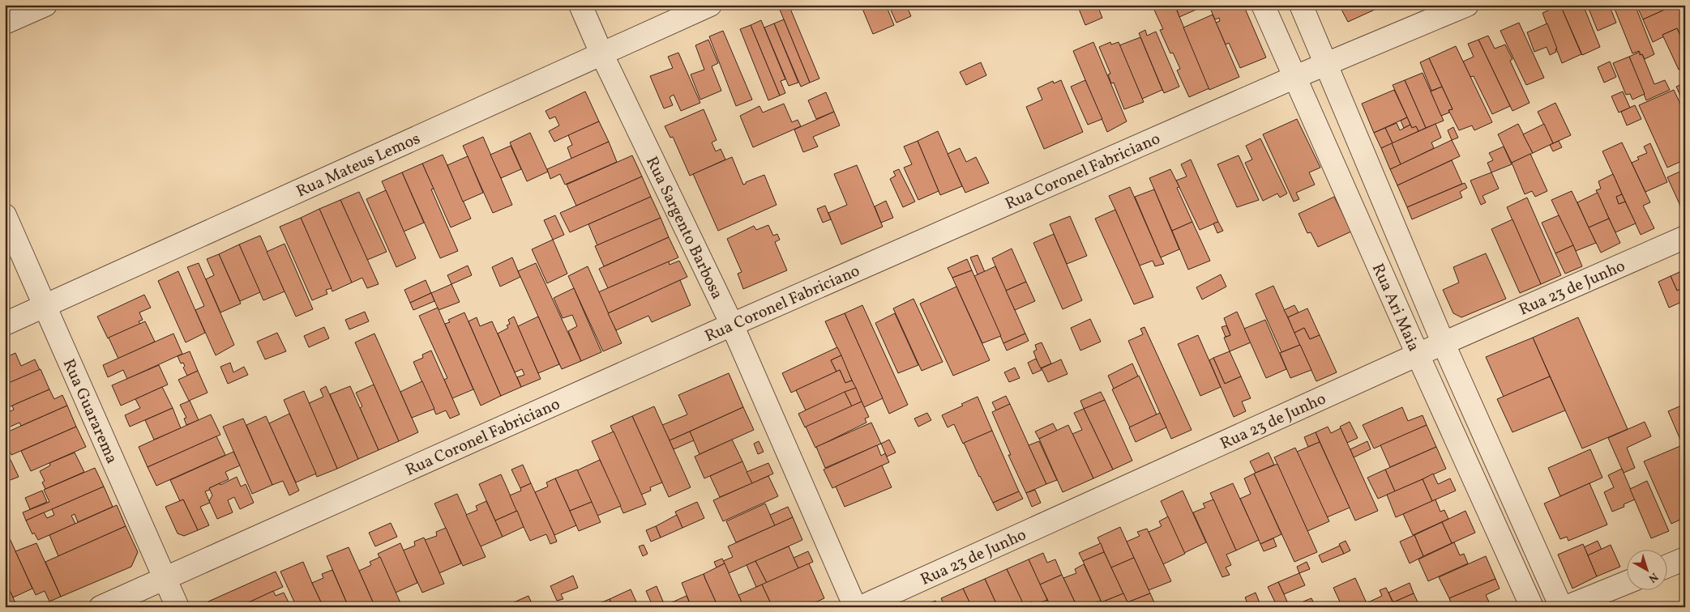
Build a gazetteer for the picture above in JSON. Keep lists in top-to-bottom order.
{
  "streets": {
    "street": [
      "Rua Mateus Lemos",
      "Rua Coronel Fabriciano",
      "Rua Sargento Barbosa",
      "Rua 23 de Junho",
      "Rua Ari Maia",
      "Rua Guararema"
    ]
  },
  "crossings": [
    ["Rua Mateus Lemos", "Rua Sargento Barbosa"],
    ["Rua Mateus Lemos", "Rua Guararema"],
    ["Rua Coronel Fabriciano", "Rua Sargento Barbosa"],
    ["Rua Coronel Fabriciano", "Rua Ari Maia"],
    ["Rua Coronel Fabriciano", "Rua Guararema"],
    ["Rua 23 de Junho", "Rua Ari Maia"]
  ],
  "north": "bottom right"
}
